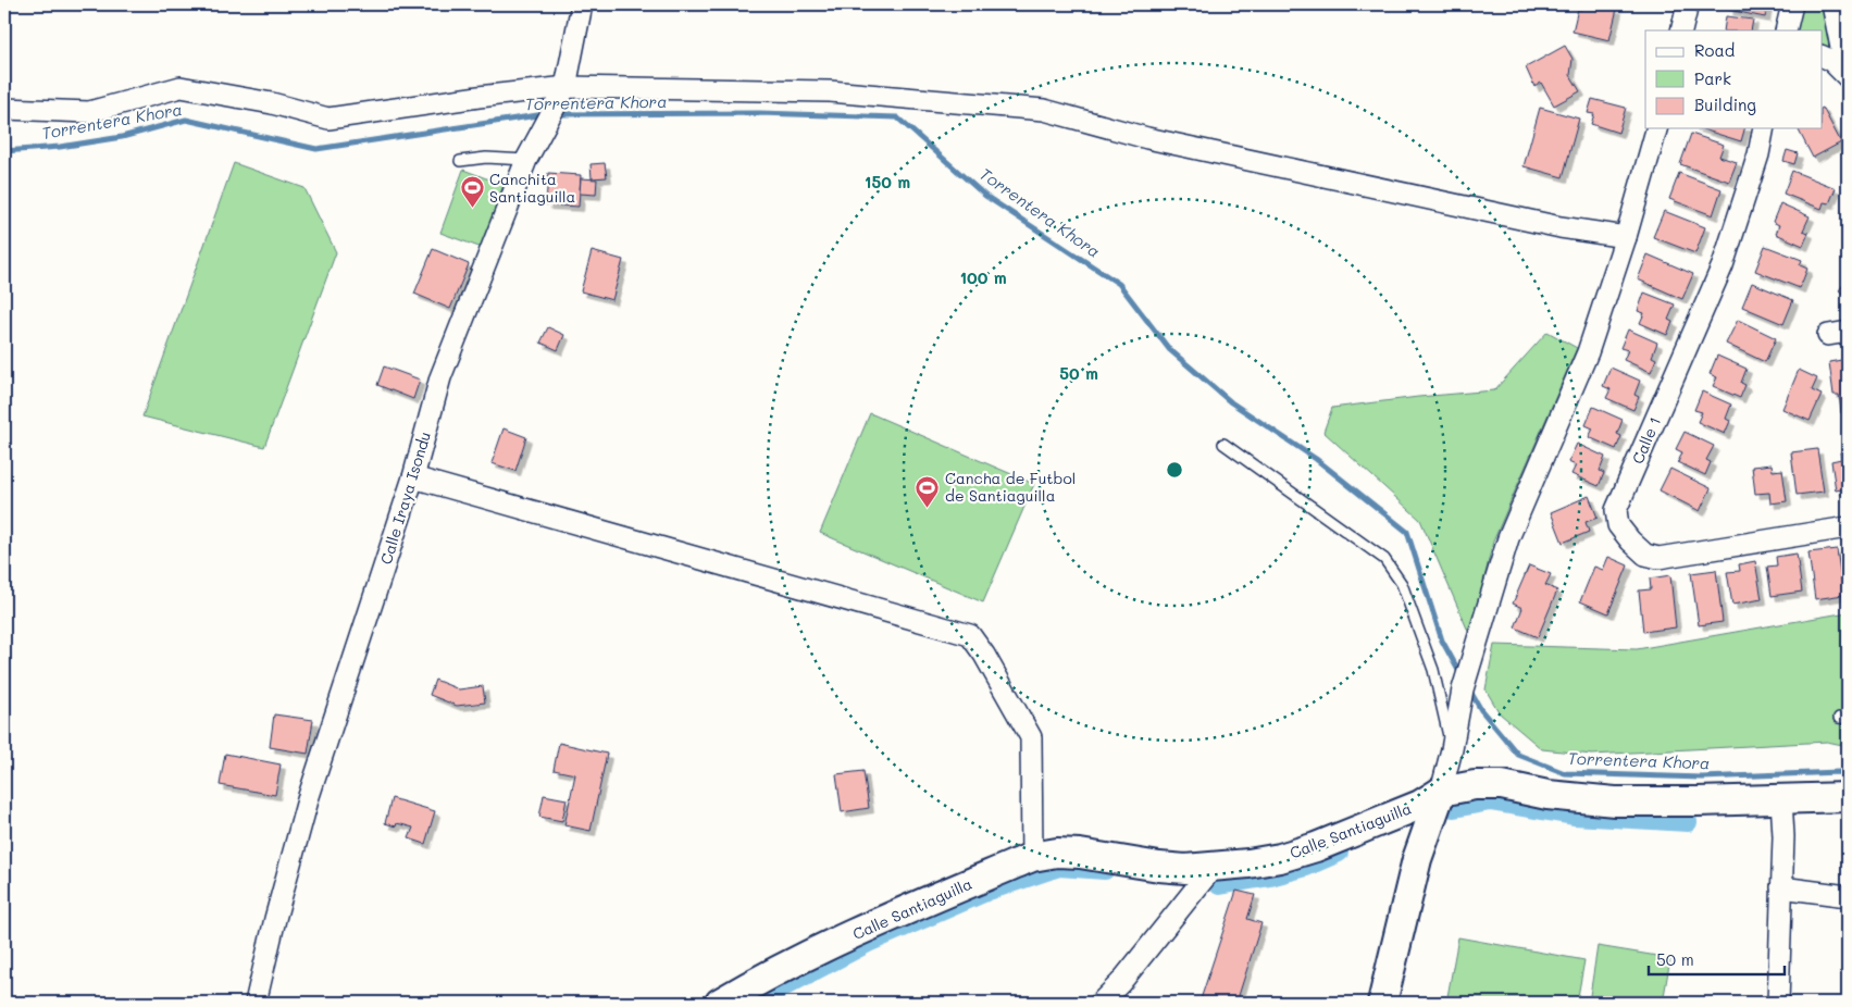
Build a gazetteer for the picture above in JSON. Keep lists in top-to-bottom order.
{
  "streets": {
    "street": ["Calle 1", "Calle Iraya Isondu", "Calle Santiaguilla"]
  },
  "water": ["Torrentera Khora"],
  "places": {
    "sports": ["Canchita Santiaguilla", "Cancha de Futbol de Santiaguilla"]
  },
  "legend": ["Road", "Park", "Building"],
  "scale_bar": "50 m",
  "rings": ["150 m", "100 m", "50 m"]
}
